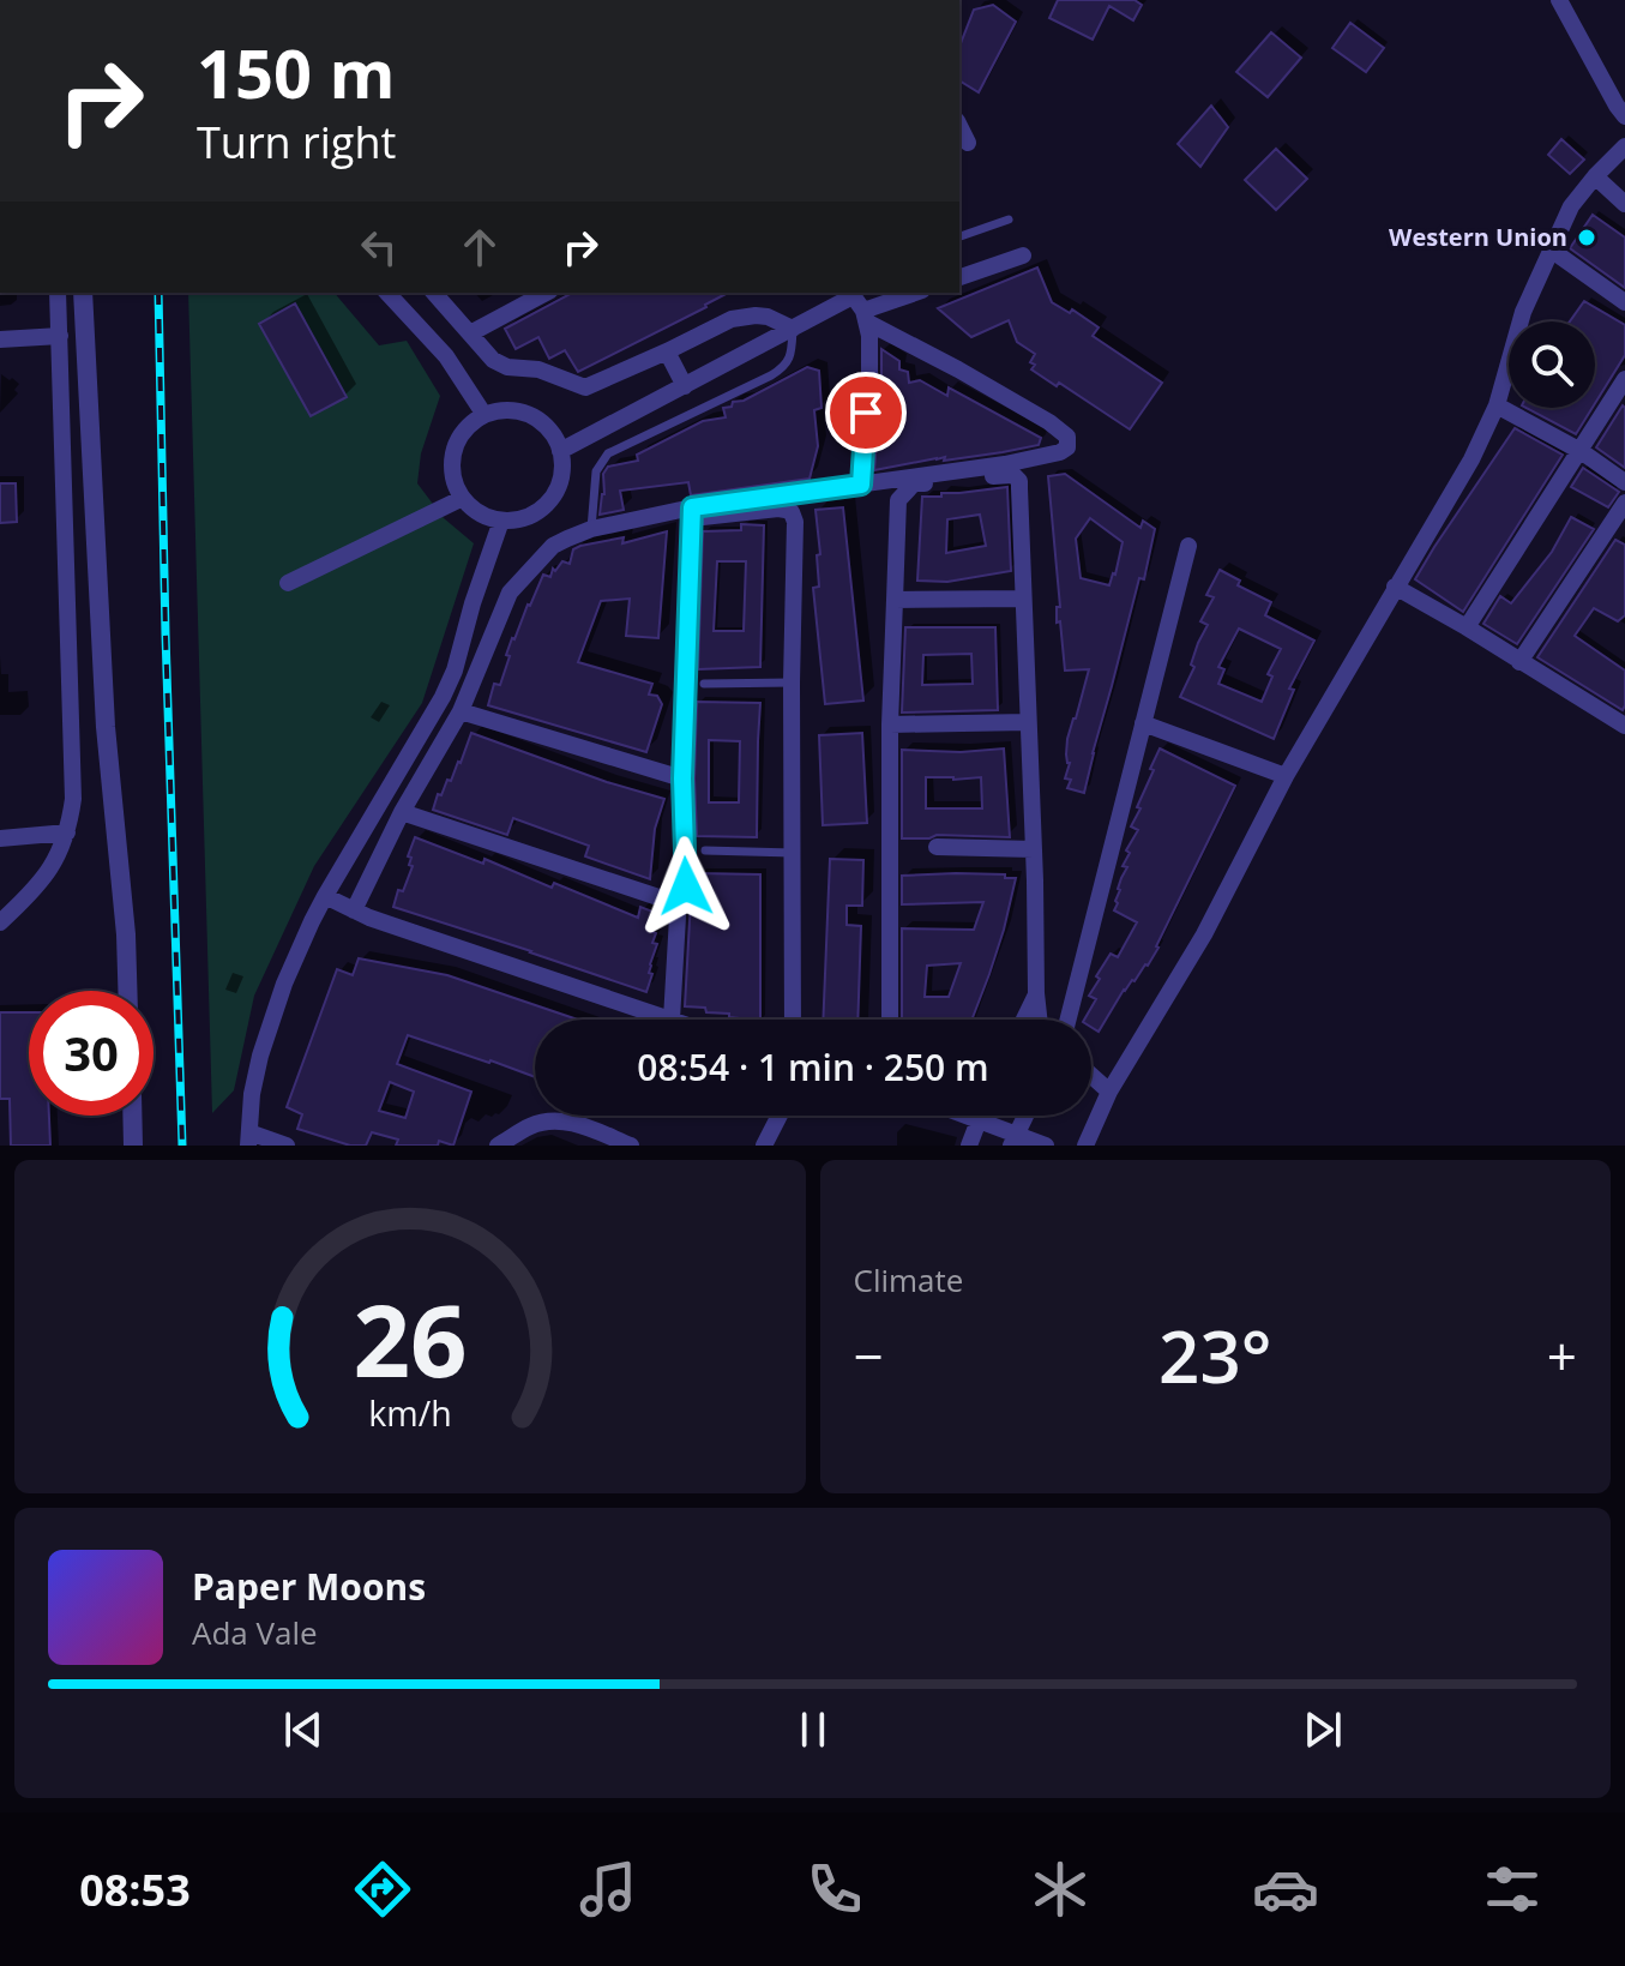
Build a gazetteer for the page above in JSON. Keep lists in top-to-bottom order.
{
  "places": ["Western Union"],
  "page": {
    "turn": ["150 m", "Turn right"],
    "limit": "30",
    "trip": "08:54 · 1 min · 250 m",
    "tile": "Climate",
    "heat": ["−", "23°", "+"],
    "song": ["Paper Moons", "Ada Vale"],
    "tabs": "08:53",
    "gauge": ["26", "km/h"]
  }
}
